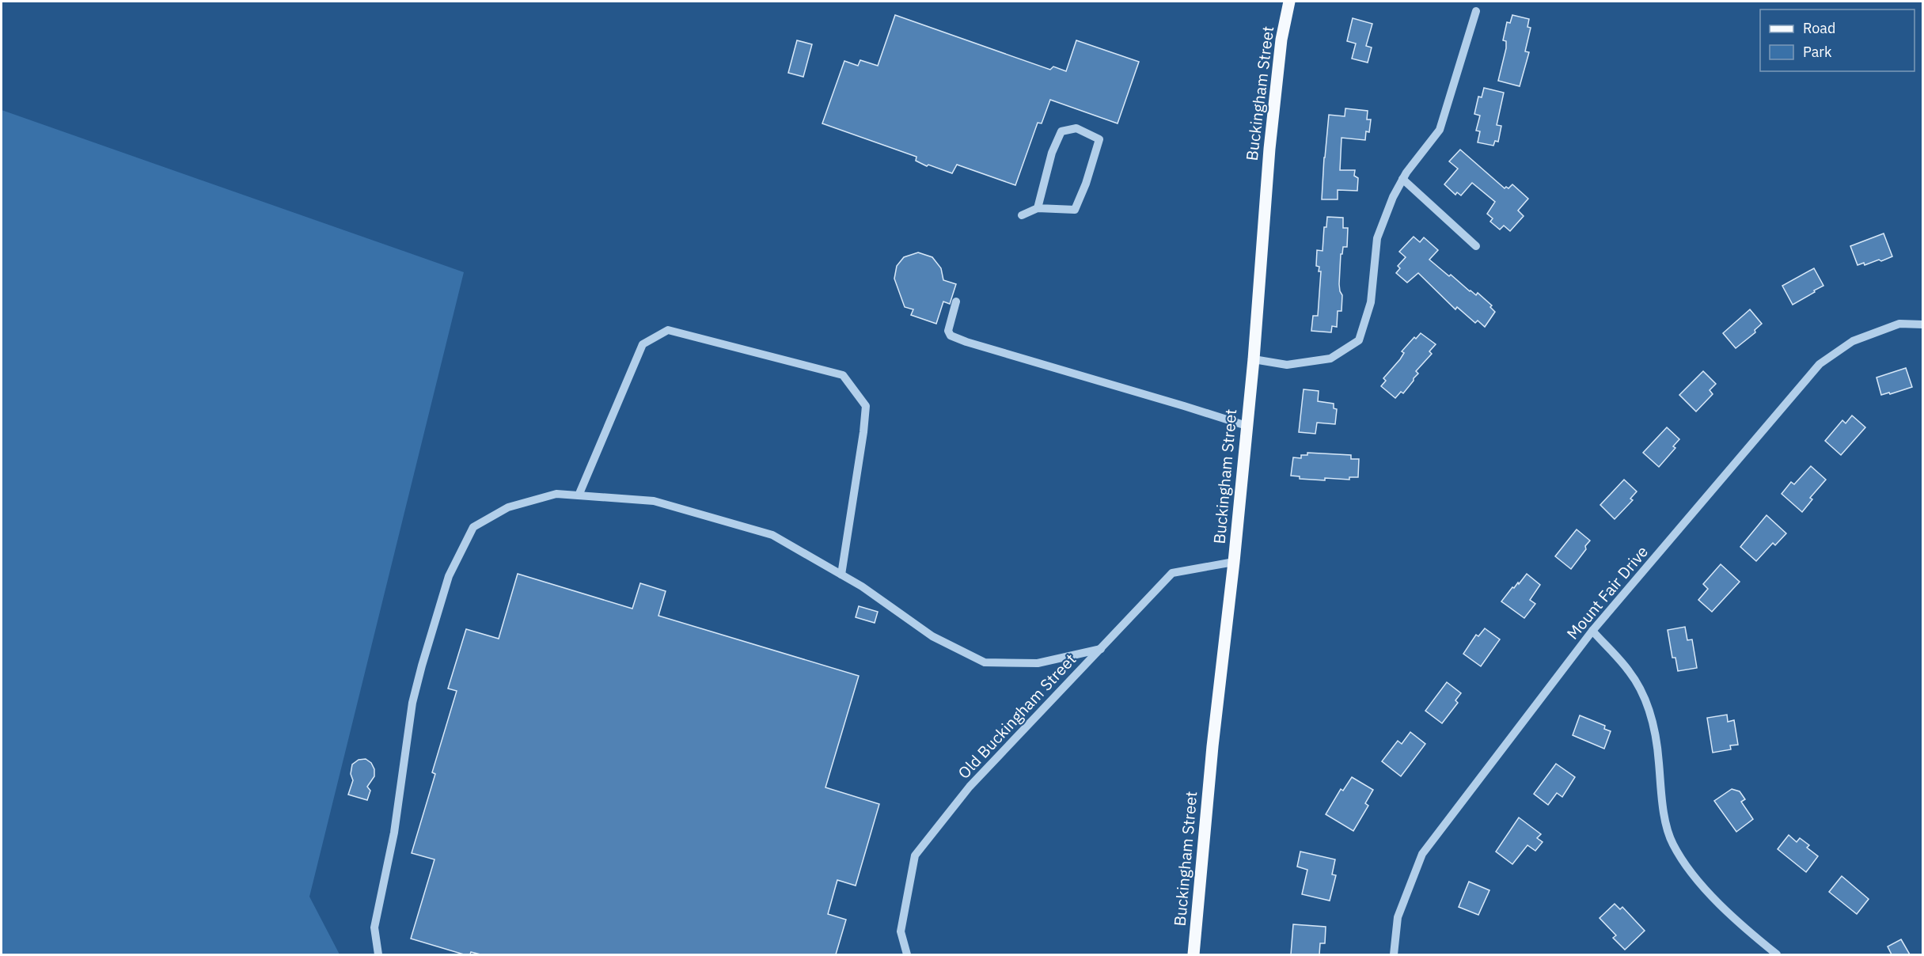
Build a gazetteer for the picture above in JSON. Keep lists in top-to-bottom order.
{
  "streets": {
    "main road": ["Buckingham Street"],
    "street": ["Mount Fair Drive", "Old Buckingham Street"]
  },
  "crossings": [
    ["Buckingham Street", "Old Buckingham Street"]
  ],
  "legend": ["Road", "Park"]
}
